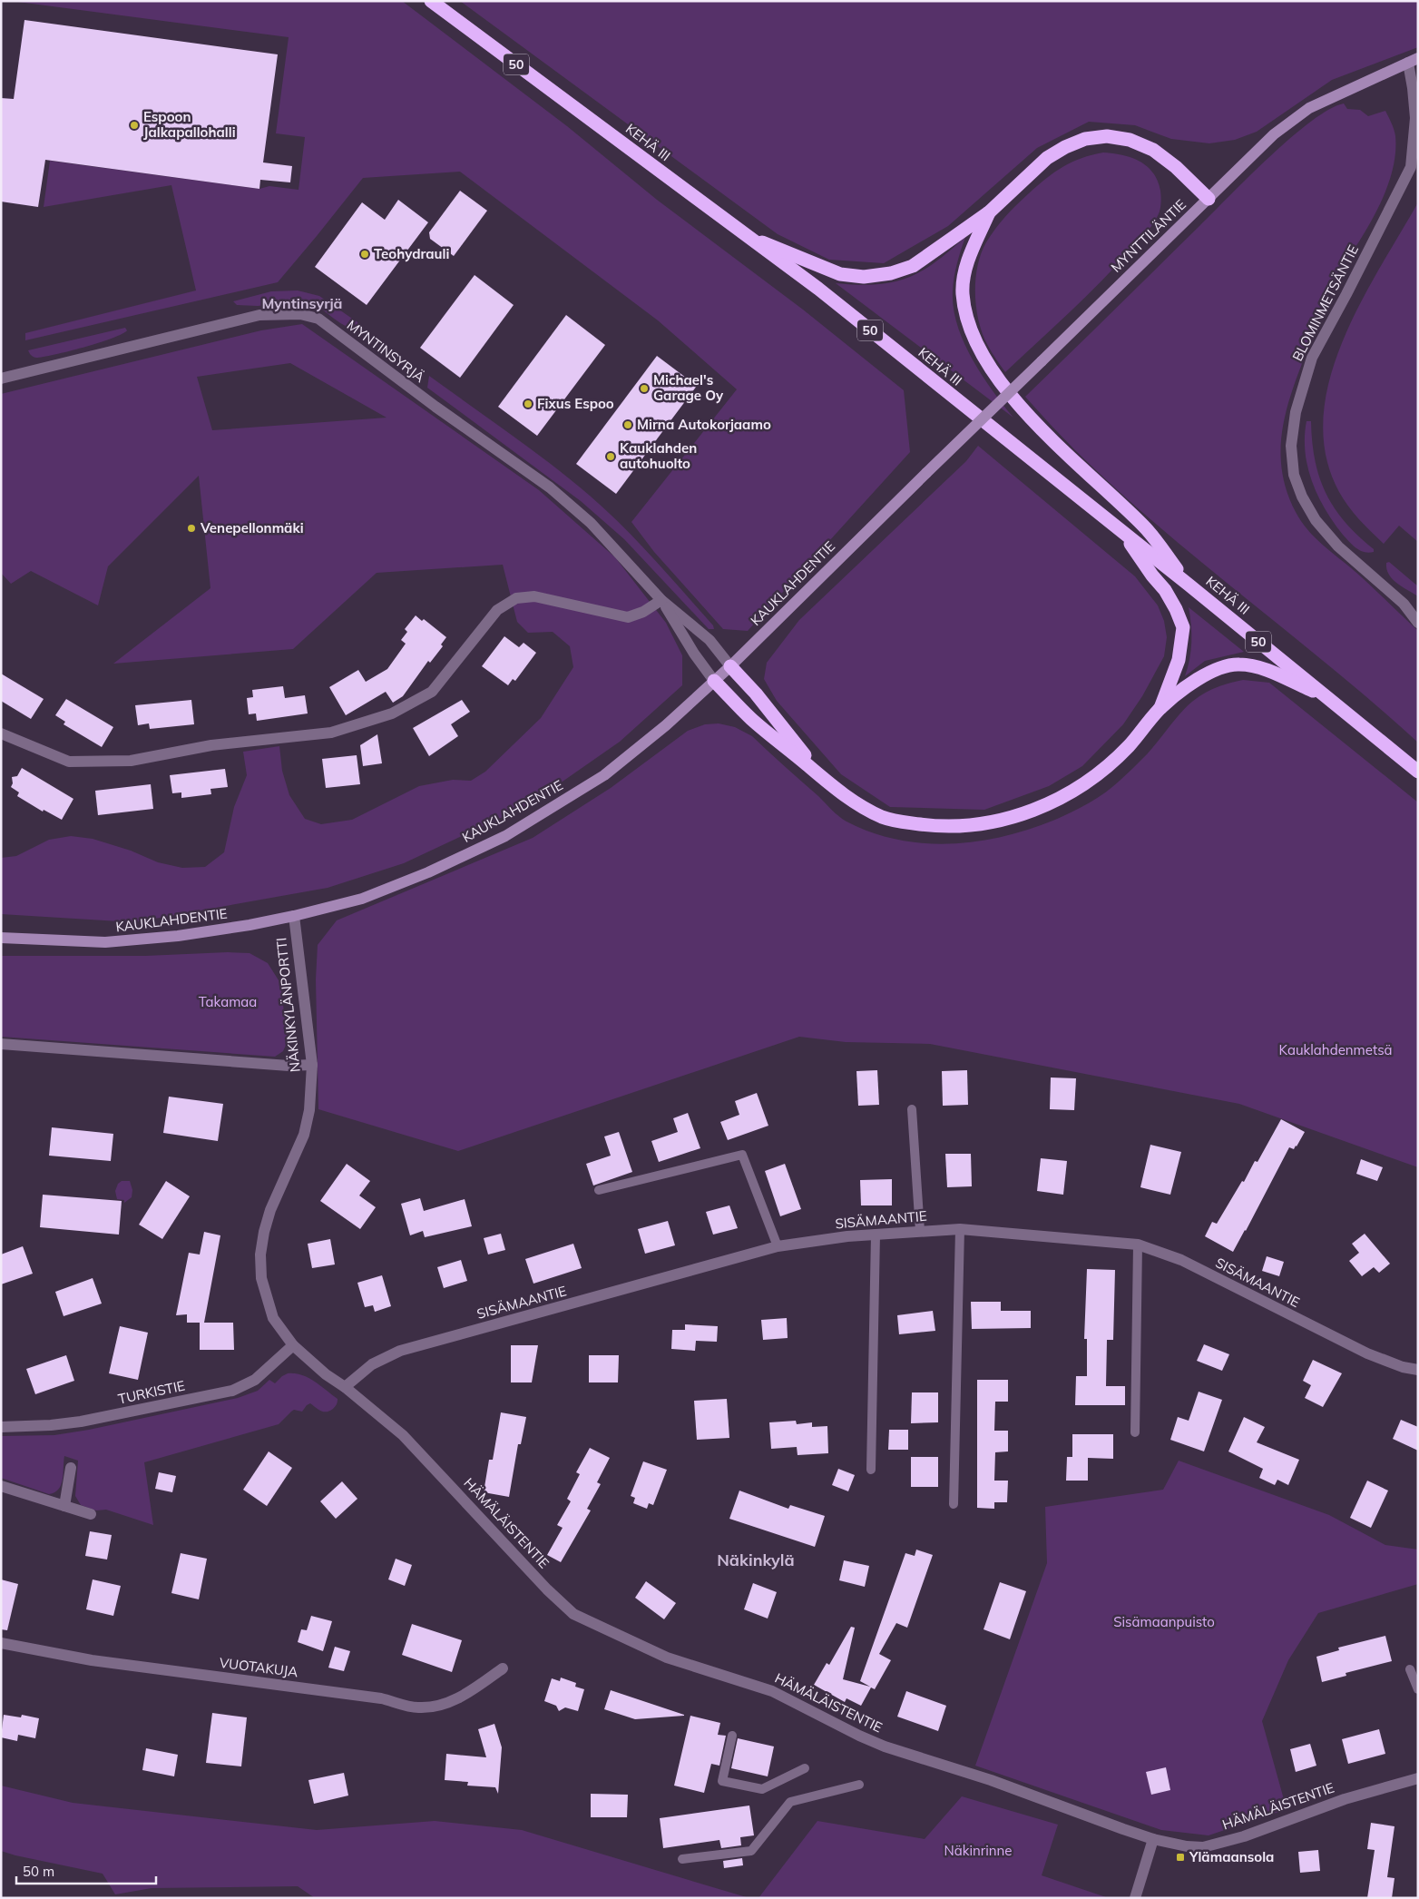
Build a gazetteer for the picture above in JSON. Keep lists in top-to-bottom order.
{
  "streets": {
    "highway": ["50", "KEHÄ III"],
    "street": [
      "MYNTTILÄNTIE",
      "BLOMINMETSÄNTIE",
      "MYNTINSYRJÄ",
      "KAUKLAHDENTIE",
      "NÄKINKYLÄNPORTTI",
      "SISÄMAANTIE",
      "TURKISTIE",
      "HÄMÄLÄISTENTIE",
      "VUOTAKUJA"
    ]
  },
  "crossings": [
    ["MYNTTILÄNTIE", "BLOMINMETSÄNTIE"],
    ["MYNTTILÄNTIE", "KAUKLAHDENTIE"],
    ["MYNTINSYRJÄ", "KAUKLAHDENTIE"],
    ["KAUKLAHDENTIE", "NÄKINKYLÄNPORTTI"],
    ["NÄKINKYLÄNPORTTI", "TURKISTIE"],
    ["NÄKINKYLÄNPORTTI", "HÄMÄLÄISTENTIE"],
    ["SISÄMAANTIE", "HÄMÄLÄISTENTIE"],
    ["TURKISTIE", "HÄMÄLÄISTENTIE"]
  ],
  "districts": ["Myntinsyrjä", "Näkinkylä"],
  "parks": [
    "Takamaa",
    "Kauklahdenmetsä",
    "Sisämaanpuisto",
    "Näkinrinne"
  ],
  "places": {
    "other": [
      "Espoon Jalkapallohalli",
      "Teohydrauli",
      "Michael's Garage Oy",
      "Fixus Espoo",
      "Mirna Autokorjaamo",
      "Kauklahden autohuolto",
      "Venepellonmäki"
    ],
    "transit": ["Ylämaansola"]
  },
  "scale_bar": "50 m"
}
